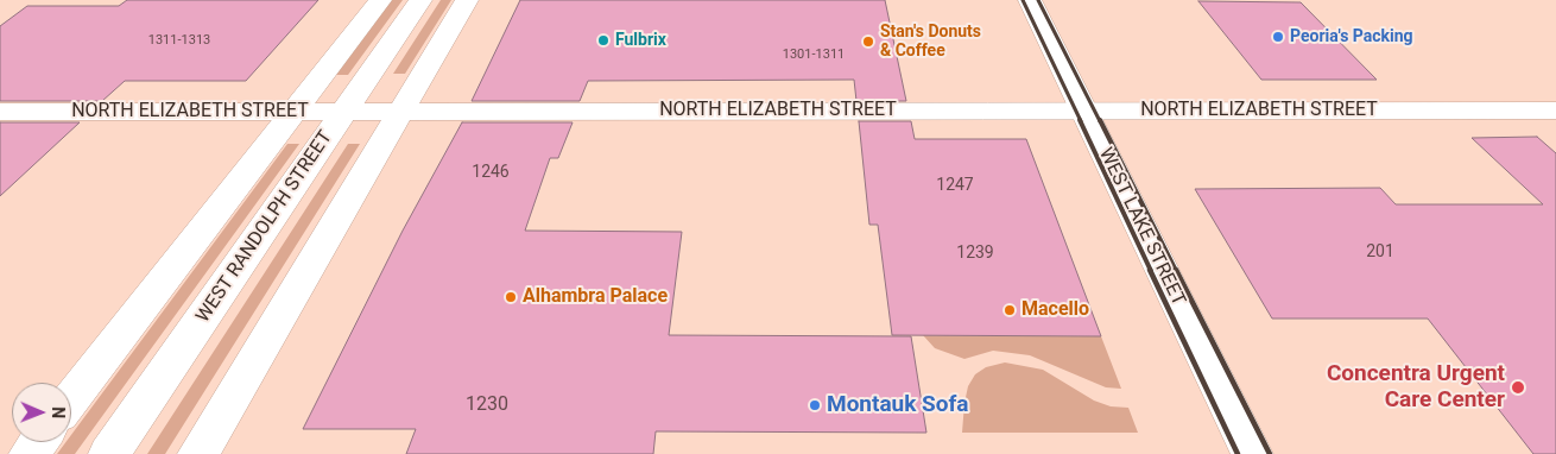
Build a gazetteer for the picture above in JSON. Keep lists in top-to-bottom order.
{
  "streets": {
    "street": ["NORTH ELIZABETH STREET", "WEST RANDOLPH STREET", "WEST LAKE STREET"]
  },
  "crossings": [
    ["NORTH ELIZABETH STREET", "WEST RANDOLPH STREET"],
    ["NORTH ELIZABETH STREET", "WEST LAKE STREET"]
  ],
  "places": [
    "Peoria's Packing",
    "Fulbrix",
    "Stan's Donuts & Coffee",
    "Alhambra Palace",
    "Macello",
    "Concentra Urgent Care Center",
    "Montauk Sofa"
  ],
  "house_numbers": [
    "1311-1313",
    "1301-1311",
    "1246",
    "1247",
    "201",
    "1239",
    "1230"
  ],
  "north": "right"
}
